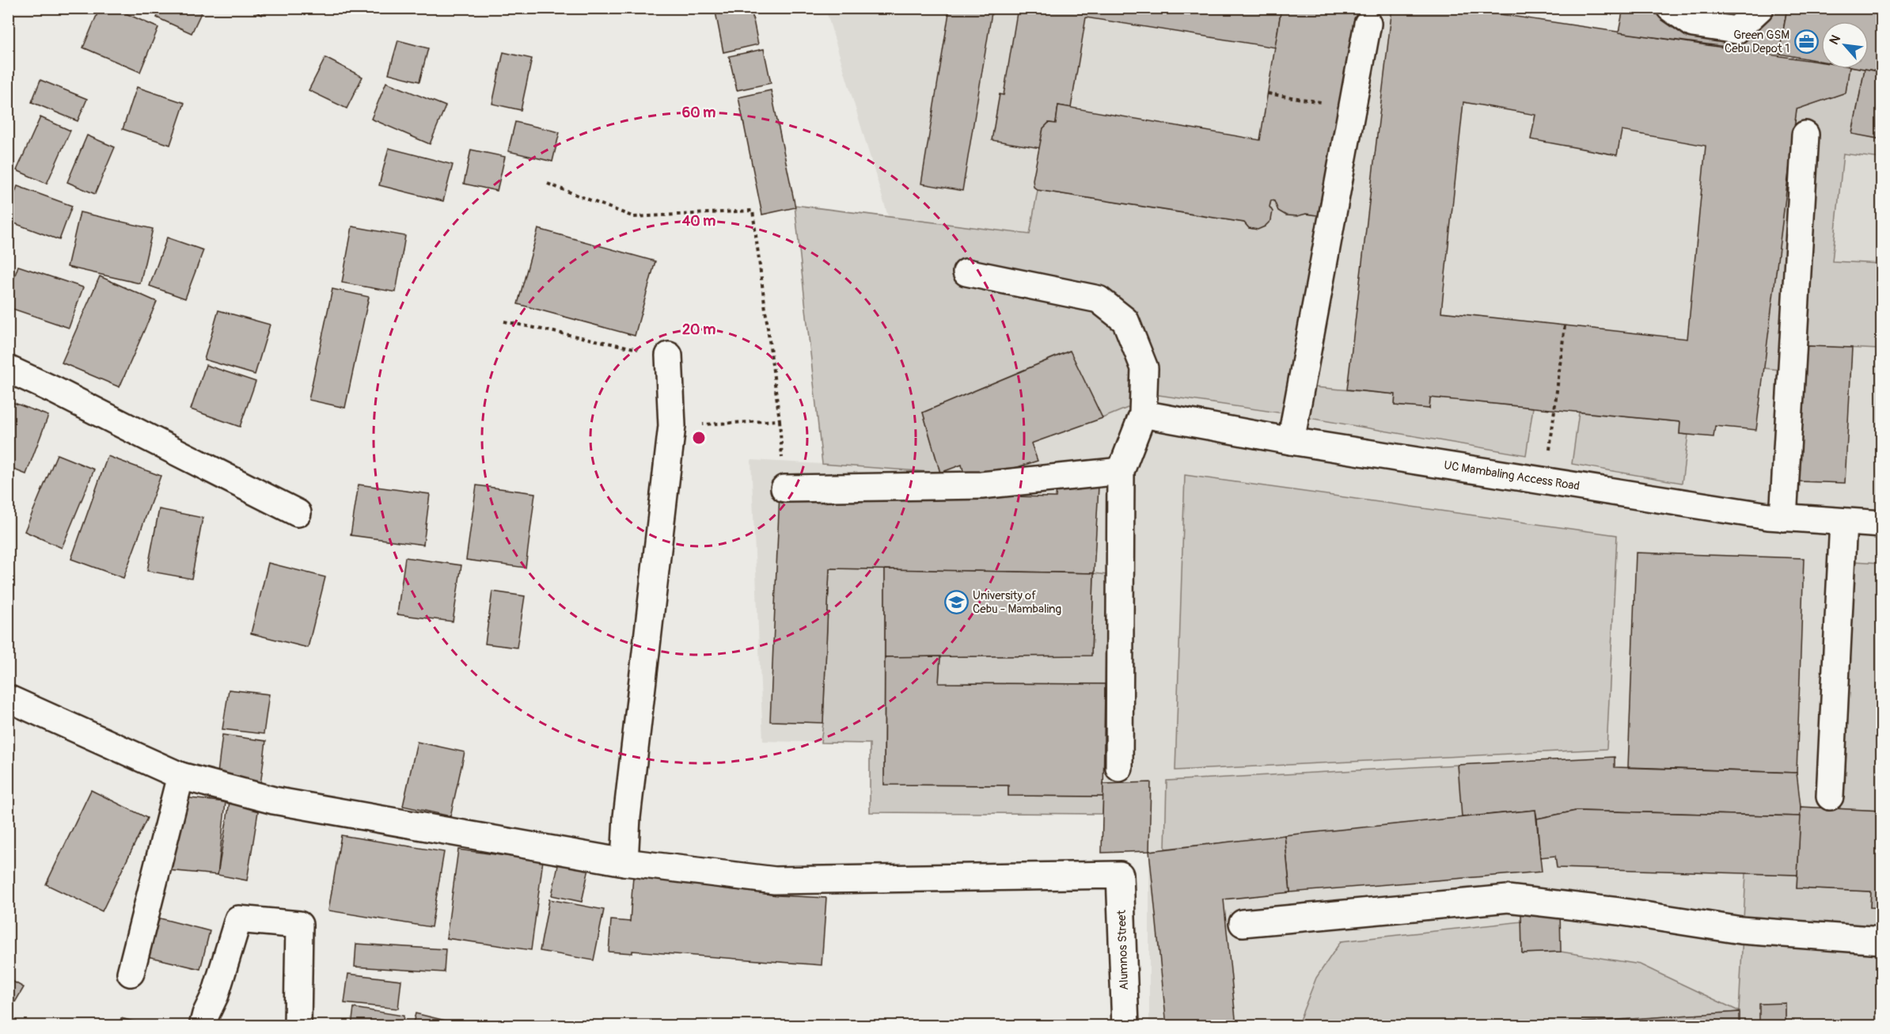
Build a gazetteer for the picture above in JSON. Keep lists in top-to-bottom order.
{
  "streets": {
    "street": ["UC Mambaling Access Road", "Alumnos Street"]
  },
  "places": {
    "office": ["Green GSM Cebu Depot 1"],
    "school or university": ["University of Cebu - Mambaling"]
  },
  "north": "top left",
  "rings": ["60 m", "40 m", "20 m"]
}
